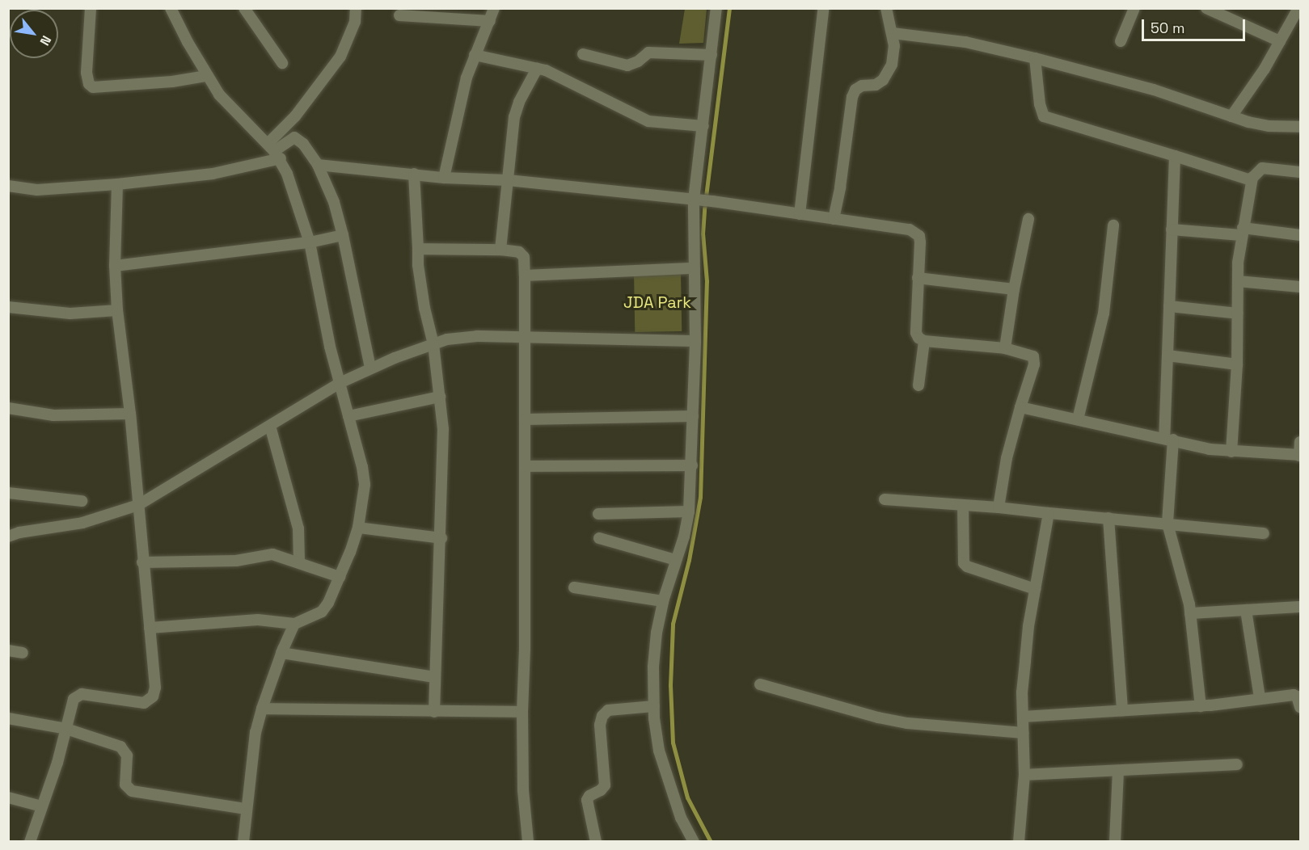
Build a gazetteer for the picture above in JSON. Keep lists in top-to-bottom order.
{
  "parks": ["JDA Park"],
  "scale_bar": "50 m",
  "north": "bottom right"
}
